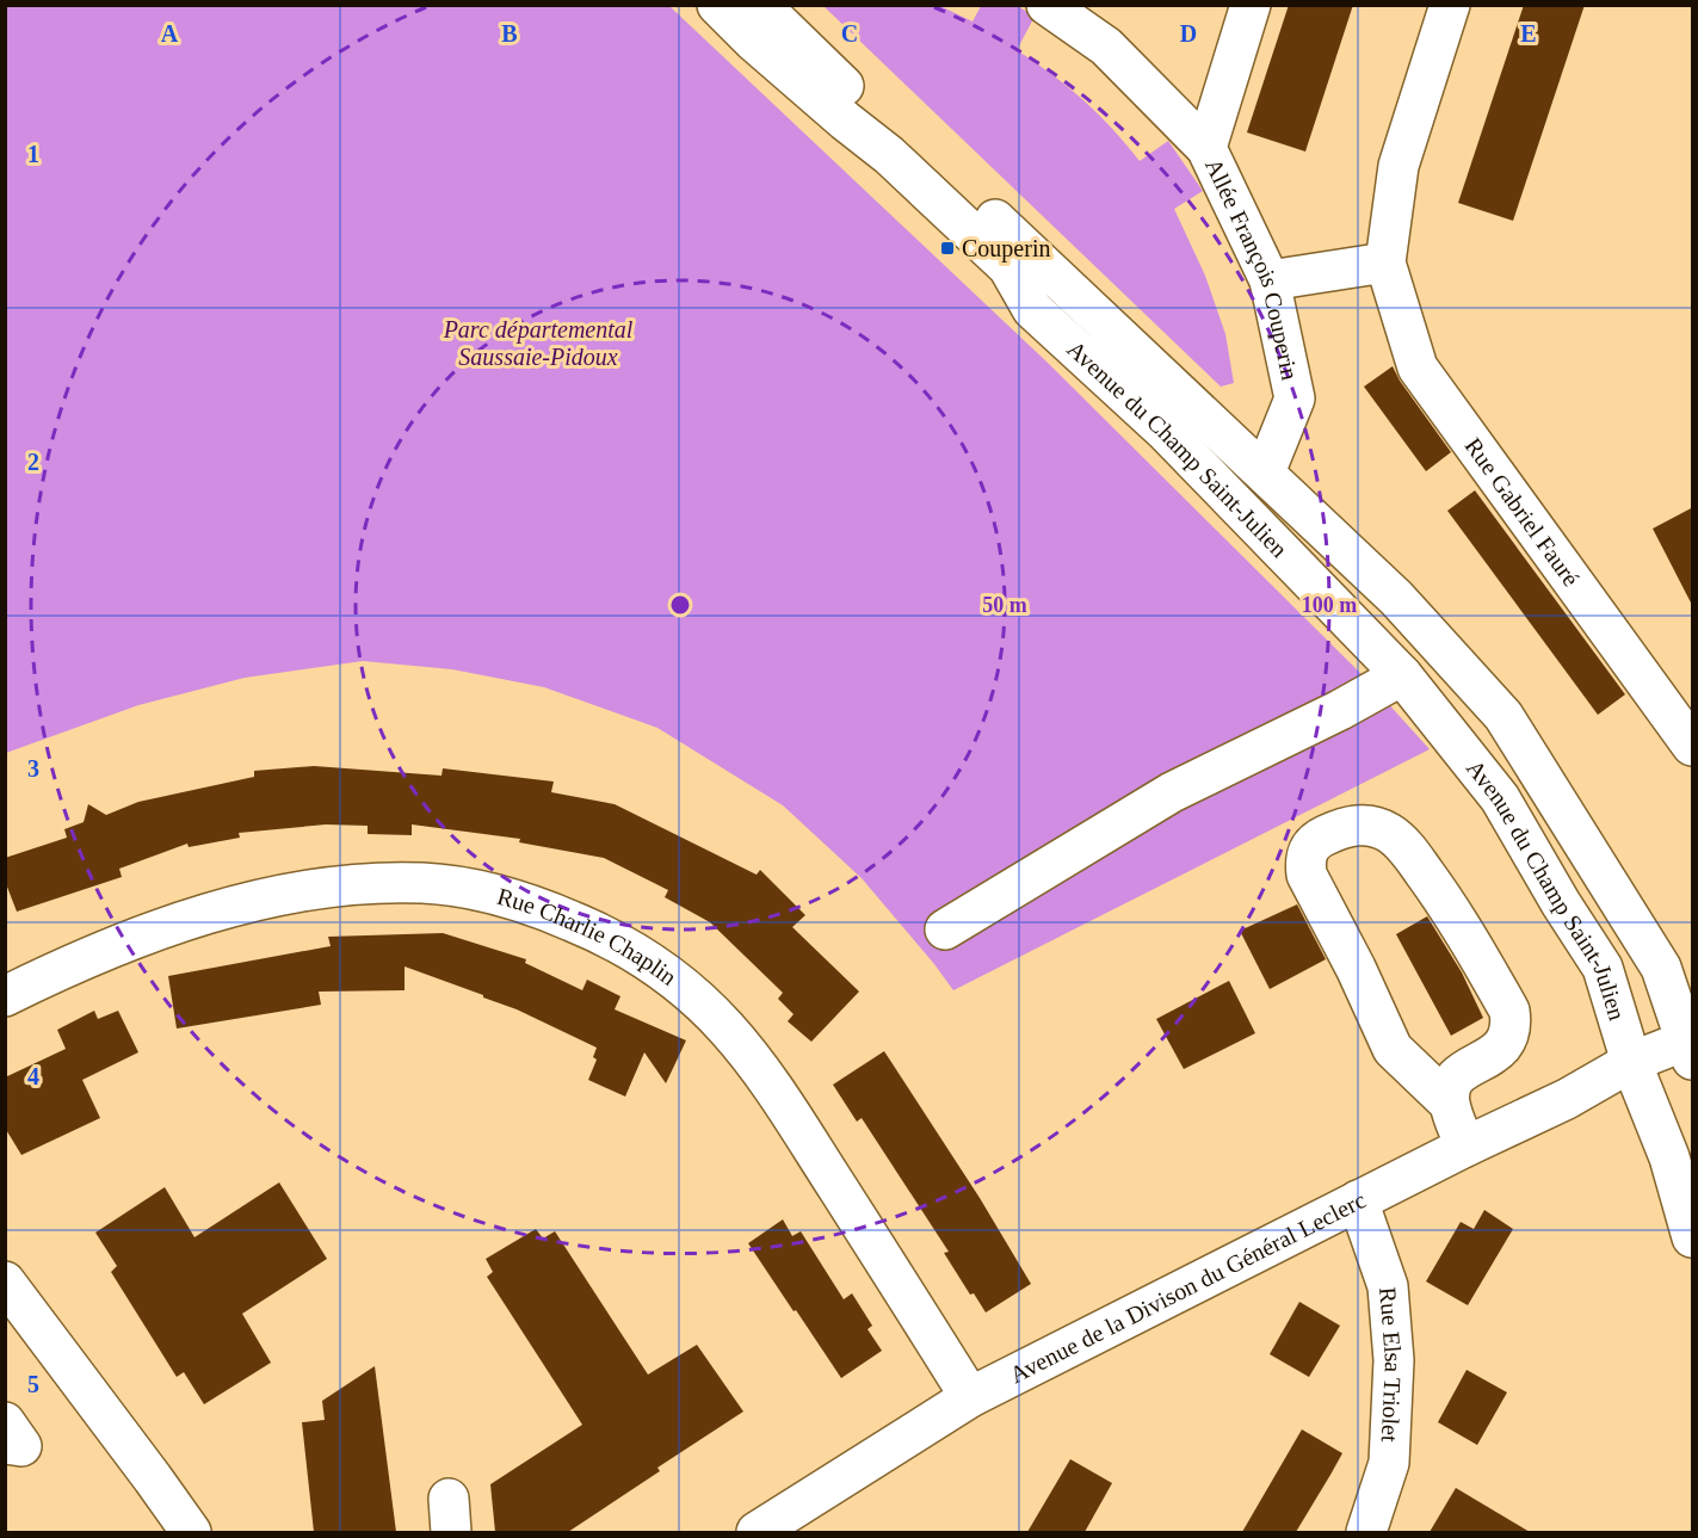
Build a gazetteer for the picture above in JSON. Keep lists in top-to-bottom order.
{
  "streets": {
    "street": [
      "Allée François Couperin",
      "Avenue du Champ Saint-Julien",
      "Rue Gabriel Fauré",
      "Rue Charlie Chaplin",
      "Avenue de la Divison du Général Leclerc",
      "Rue Elsa Triolet"
    ]
  },
  "crossings": [
    ["Allée François Couperin", "Avenue du Champ Saint-Julien"],
    ["Avenue du Champ Saint-Julien", "Avenue de la Divison du Général Leclerc"],
    ["Rue Charlie Chaplin", "Avenue de la Divison du Général Leclerc"],
    ["Avenue de la Divison du Général Leclerc", "Rue Elsa Triolet"]
  ],
  "parks": ["Parc départemental Saussaie-Pidoux"],
  "places": {
    "transit": ["Couperin"]
  },
  "grid": {
    "columns": [
      "A",
      "B",
      "C",
      "D",
      "E"
    ],
    "rows": [
      "1",
      "2",
      "3",
      "4",
      "5"
    ]
  },
  "rings": ["50 m", "100 m"]
}
